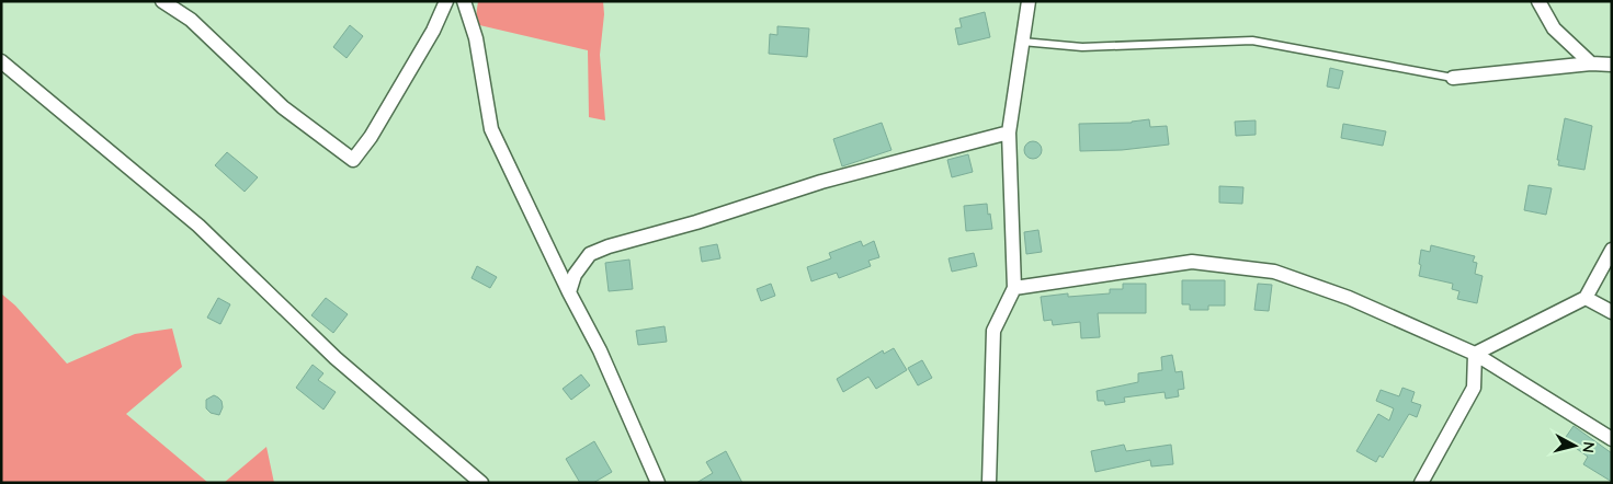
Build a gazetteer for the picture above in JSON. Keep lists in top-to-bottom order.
{
  "north": "right"
}
